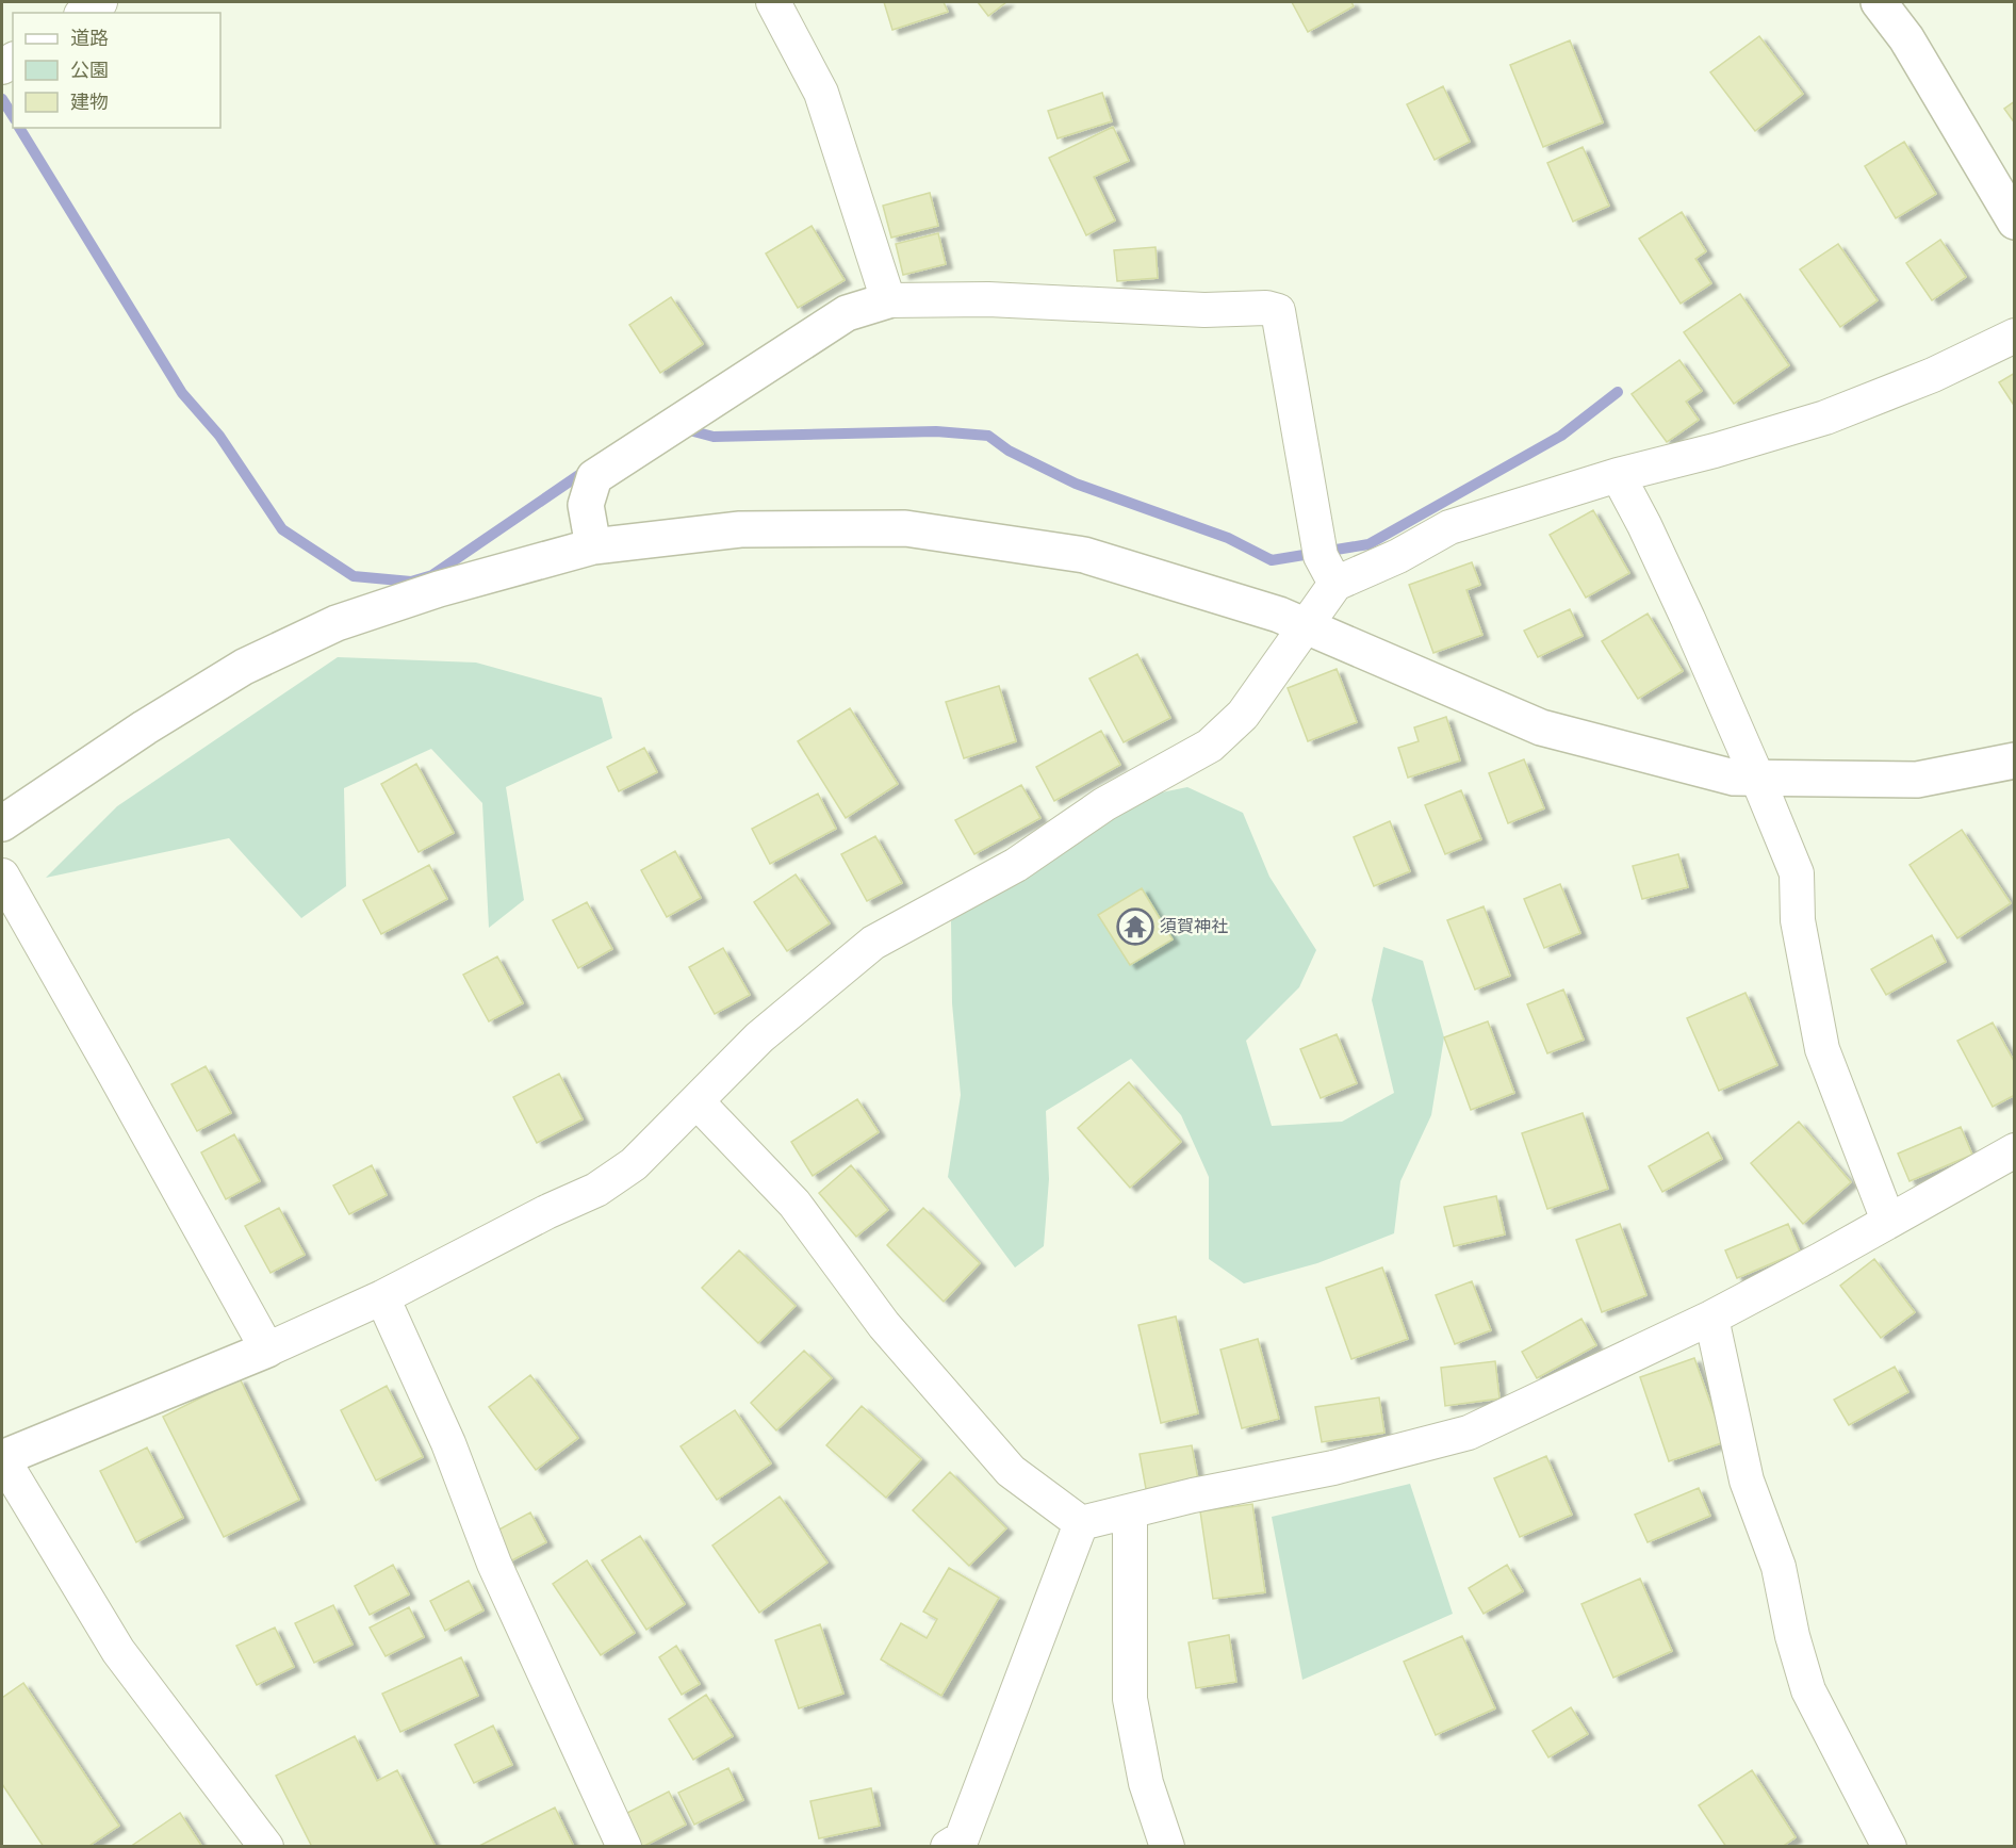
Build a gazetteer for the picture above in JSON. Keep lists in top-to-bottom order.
{
  "places": {
    "temple": ["須賀神社"]
  },
  "legend": ["道路", "公園", "建物"]
}
